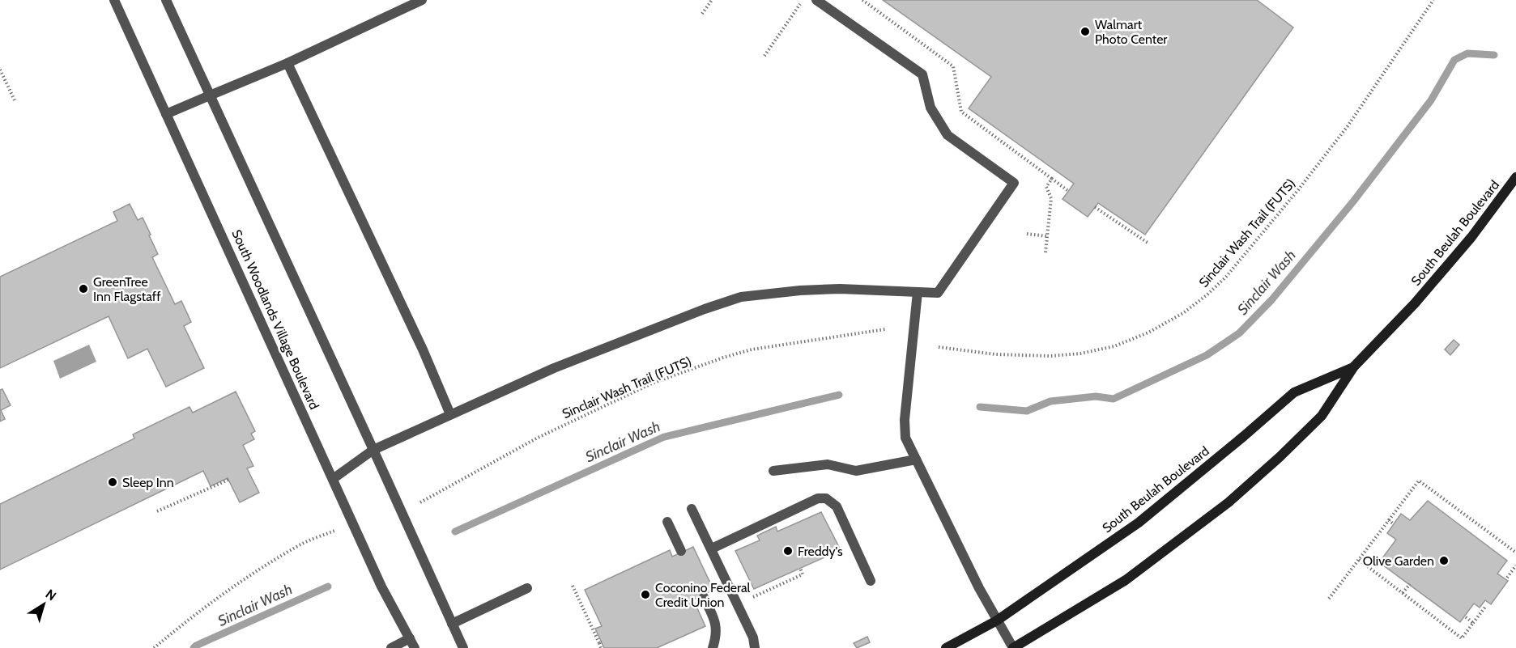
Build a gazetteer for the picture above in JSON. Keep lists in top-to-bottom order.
{
  "streets": {
    "main road": ["South Beulah Boulevard"],
    "street": ["South Woodlands Village Boulevard"],
    "path": ["Sinclair Wash Trail (FUTS)"]
  },
  "water": ["Sinclair Wash"],
  "places": [
    "Walmart Photo Center",
    "GreenTree Inn Flagstaff",
    "Sleep Inn",
    "Freddy's",
    "Olive Garden",
    "Coconino Federal Credit Union"
  ],
  "north": "top right"
}
